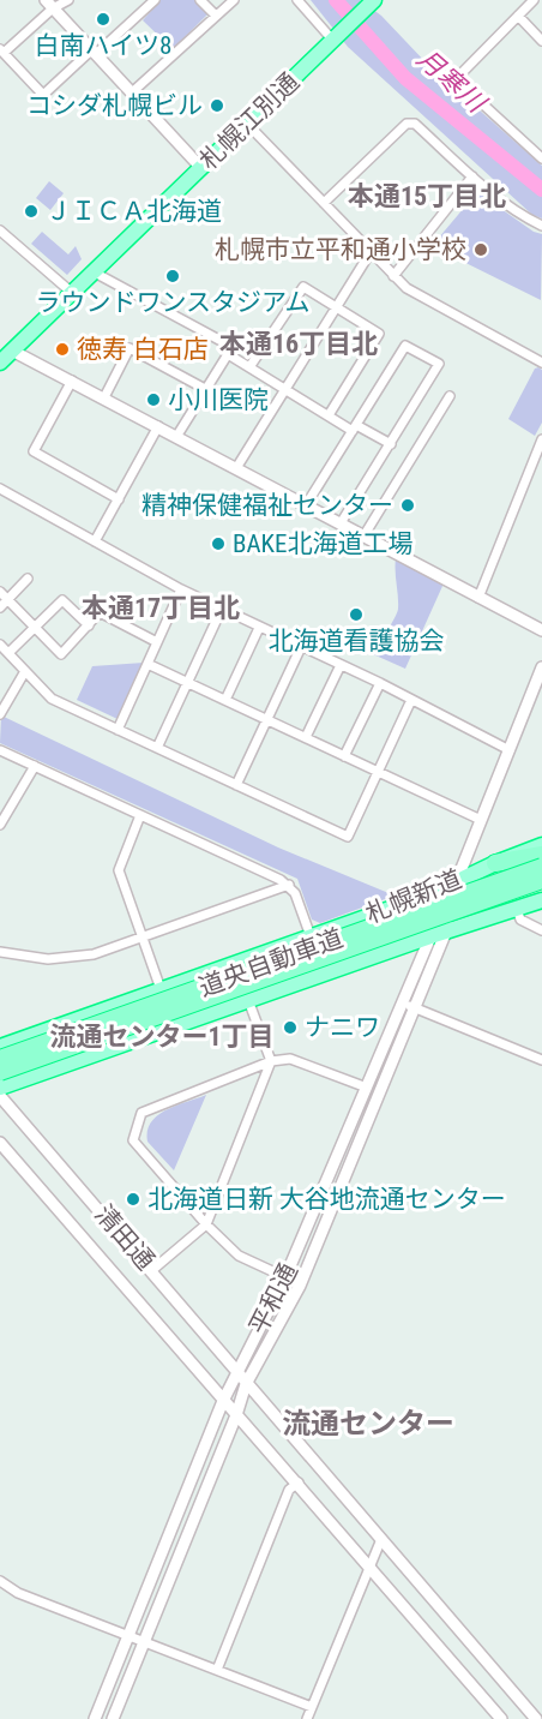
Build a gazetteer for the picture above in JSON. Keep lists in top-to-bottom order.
{
  "streets": {
    "highway": ["札幌江別通", "札幌新道", "道央自動車道"],
    "street": ["清田通", "平和通"]
  },
  "crossings": [
    ["札幌新道", "平和通"],
    ["清田通", "平和通"]
  ],
  "districts": [
    "本通15丁目北",
    "本通16丁目北",
    "本通17丁目北",
    "流通センター1丁目",
    "流通センター"
  ],
  "water": ["月寒川"],
  "places": [
    "白南ハイツ8",
    "コシダ札幌ビル",
    "ＪＩＣＡ北海道",
    "札幌市立平和通小学校",
    "ラウンドワンスタジアム",
    "徳寿 白石店",
    "小川医院",
    "精神保健福祉センター",
    "BAKE北海道工場",
    "北海道看護協会",
    "ナニワ",
    "北海道日新 大谷地流通センター"
  ]
}
